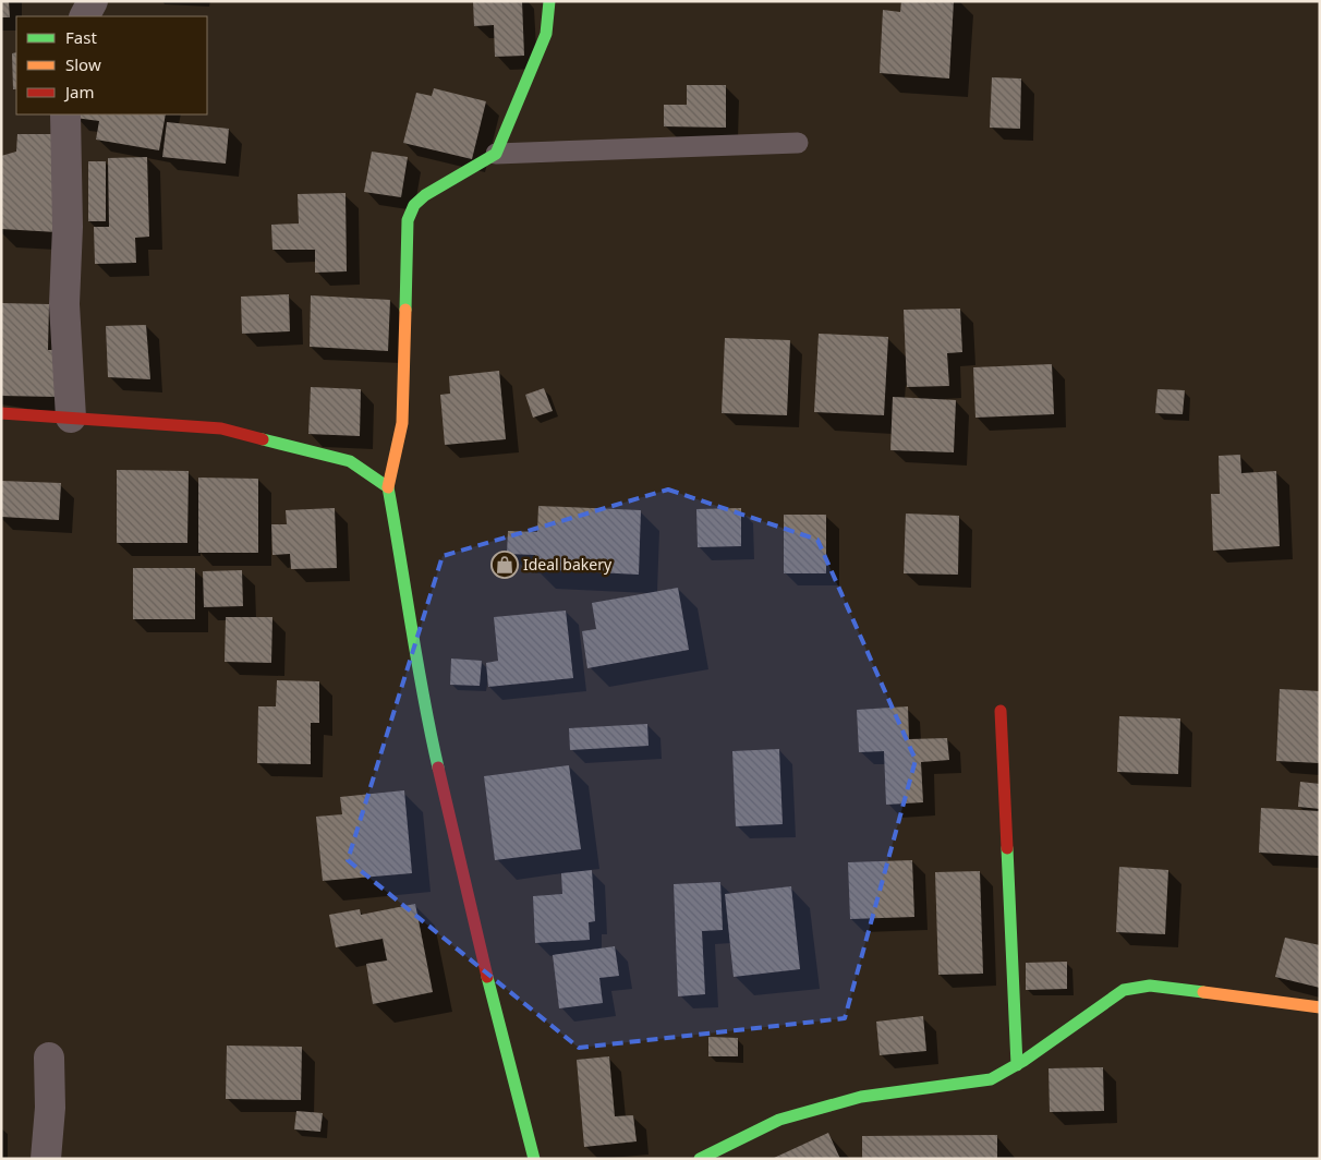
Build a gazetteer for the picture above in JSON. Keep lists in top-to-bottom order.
{
  "places": {
    "shop": ["Ideal bakery"]
  },
  "legend": ["Fast", "Slow", "Jam"]
}
